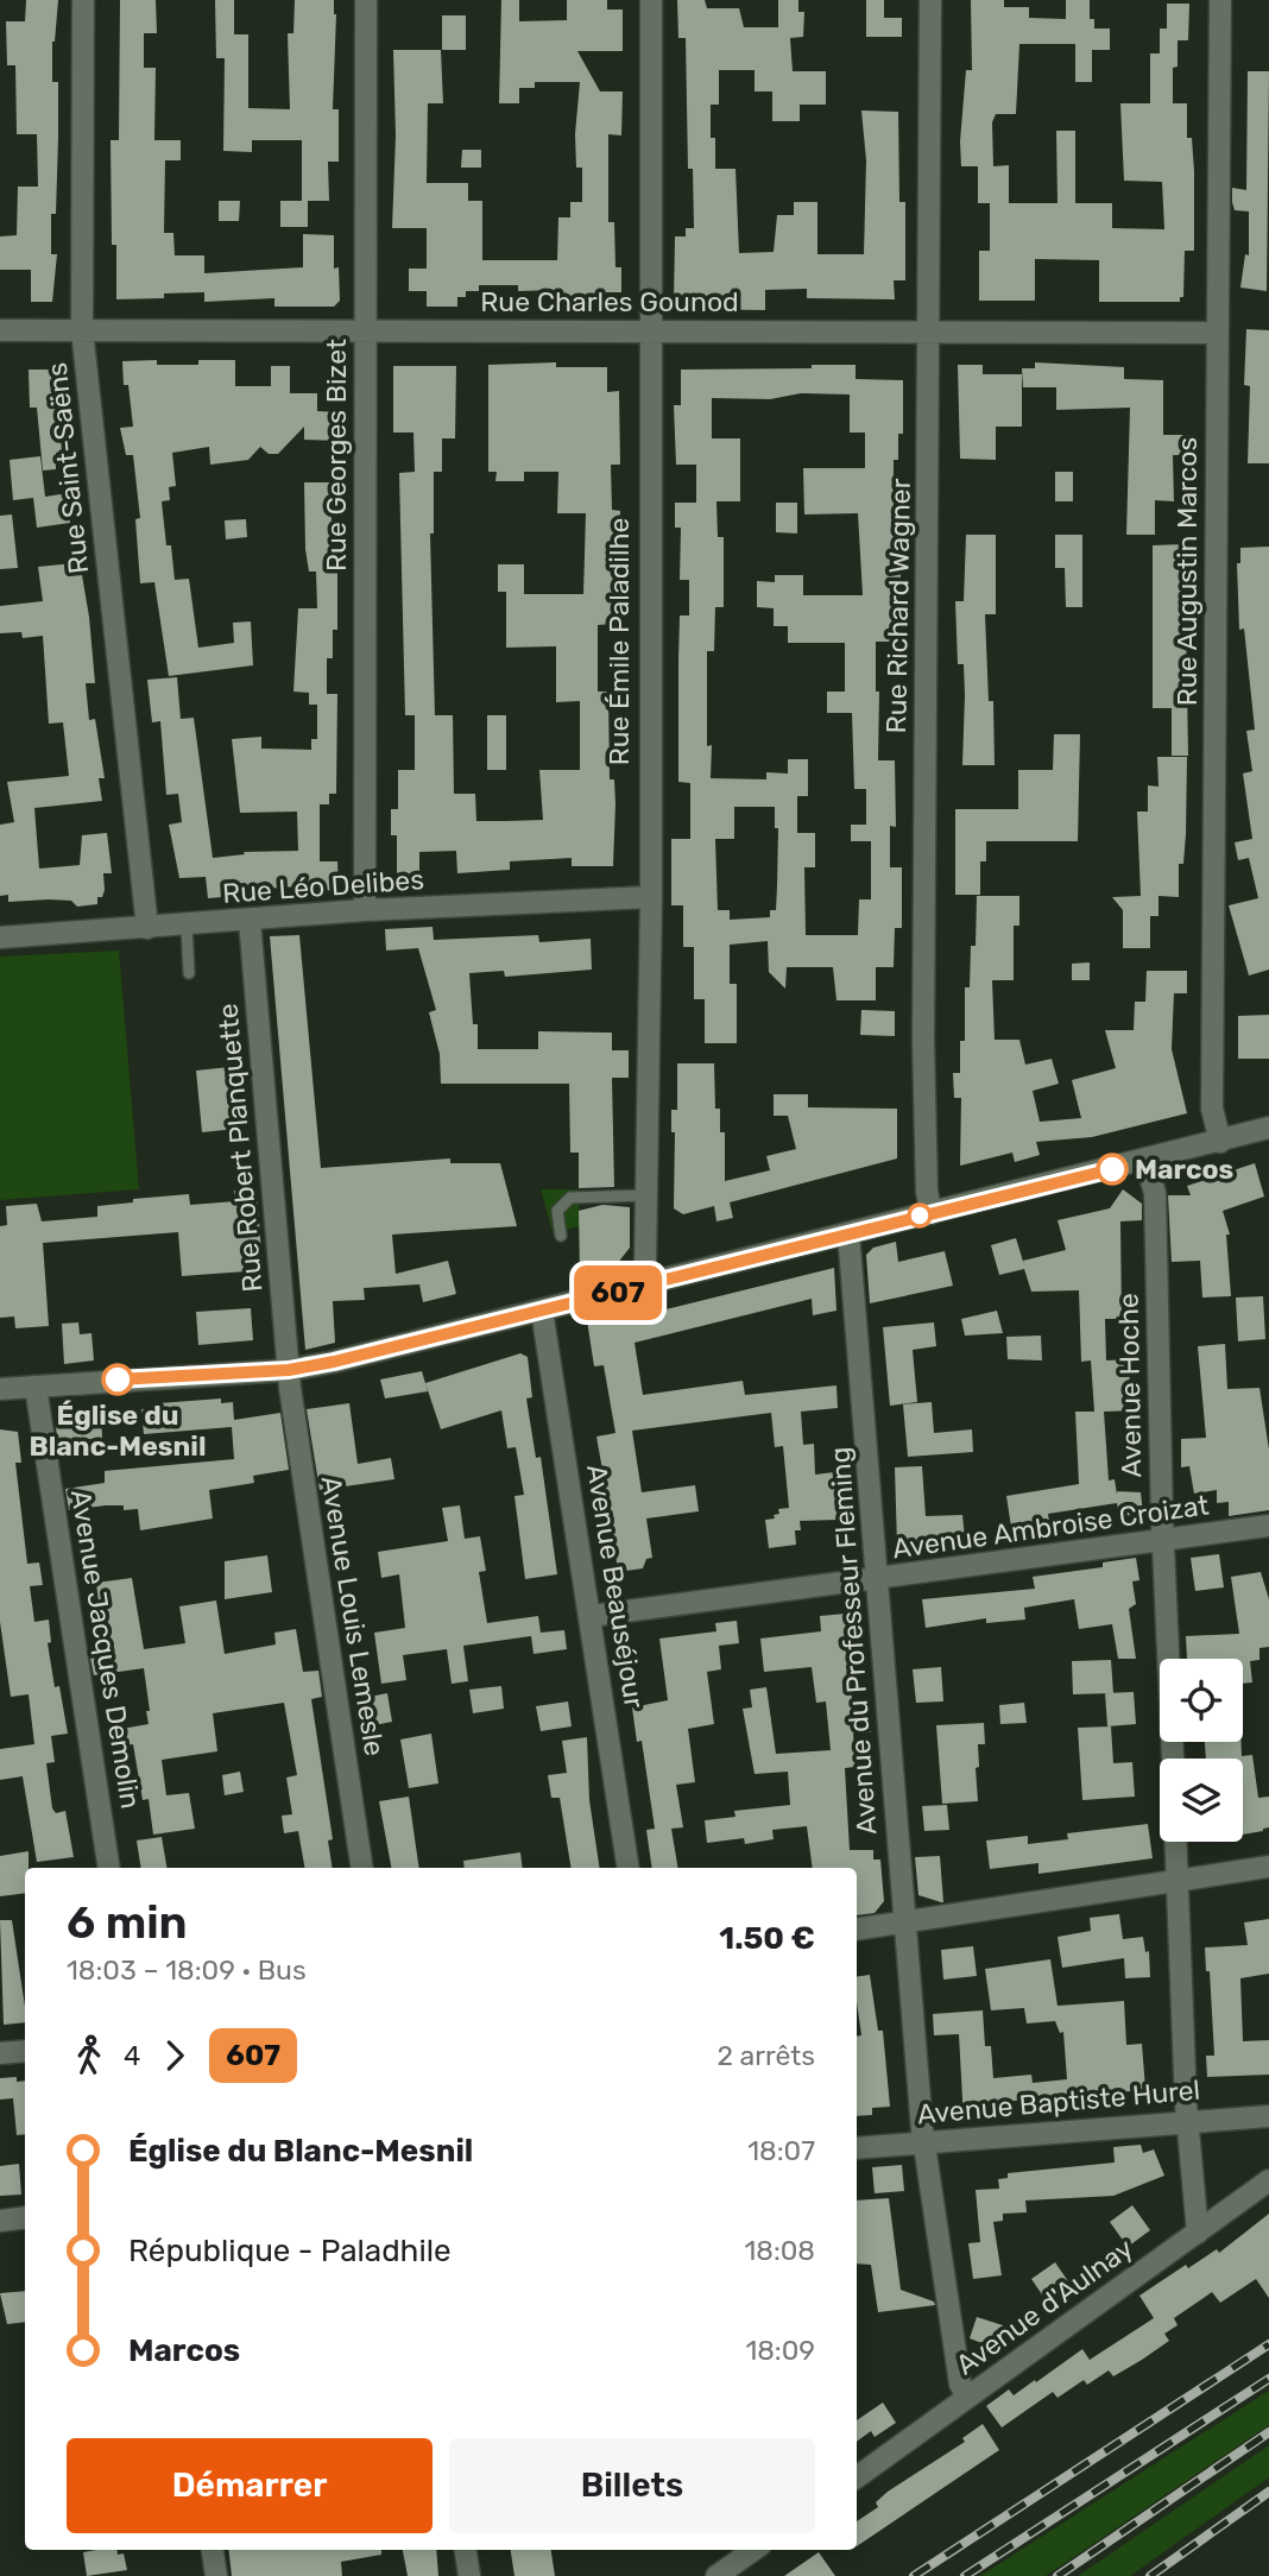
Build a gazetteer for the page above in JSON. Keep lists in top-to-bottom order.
{
  "streets": {
    "street": [
      "Rue Charles Gounod",
      "Rue Georges Bizet",
      "Rue Saint-Saëns",
      "Rue Augustin Marcos",
      "Rue Richard Wagner",
      "Rue Émile Paladilhe",
      "Rue Léo Delibes",
      "Rue Robert Planquette",
      "Avenue Hoche",
      "Avenue Ambroise Croizat",
      "Avenue Beauséjour",
      "Avenue Louis Lemesle",
      "Avenue du Professeur Fleming",
      "Avenue Jacques Demolin",
      "Avenue Baptiste Hurel",
      "Avenue d'Aulnay"
    ]
  },
  "crossings": [
    ["Rue Charles Gounod", "Rue Georges Bizet"],
    ["Rue Charles Gounod", "Rue Saint-Saëns"],
    ["Rue Charles Gounod", "Rue Augustin Marcos"],
    ["Rue Charles Gounod", "Rue Richard Wagner"],
    ["Rue Charles Gounod", "Rue Émile Paladilhe"],
    ["Rue Georges Bizet", "Rue Léo Delibes"],
    ["Rue Saint-Saëns", "Rue Léo Delibes"],
    ["Rue Émile Paladilhe", "Rue Léo Delibes"],
    ["Rue Léo Delibes", "Rue Robert Planquette"],
    ["Rue Robert Planquette", "Avenue Louis Lemesle"],
    ["Avenue Hoche", "Avenue Ambroise Croizat"],
    ["Avenue Ambroise Croizat", "Avenue Beauséjour"],
    ["Avenue Ambroise Croizat", "Avenue du Professeur Fleming"],
    ["Avenue du Professeur Fleming", "Avenue Baptiste Hurel"],
    ["Avenue du Professeur Fleming", "Avenue d'Aulnay"]
  ],
  "places": ["Marcos", "Église du Blanc-Mesnil"],
  "lines": ["bus line 607"],
  "page": {
    "on_map": "607",
    "heading": ["6 min", "18:03 – 18:09 · Bus", "1.50 €"],
    "legs": ["4", "607", "2 arrêts"],
    "list": [
      {
        "name": "Église du Blanc-Mesnil",
        "value": "18:07"
      },
      {
        "name": "République - Paladhile",
        "value": "18:08"
      },
      {
        "name": "Marcos",
        "value": "18:09"
      }
    ],
    "buttons": ["Démarrer", "Billets"]
  }
}
